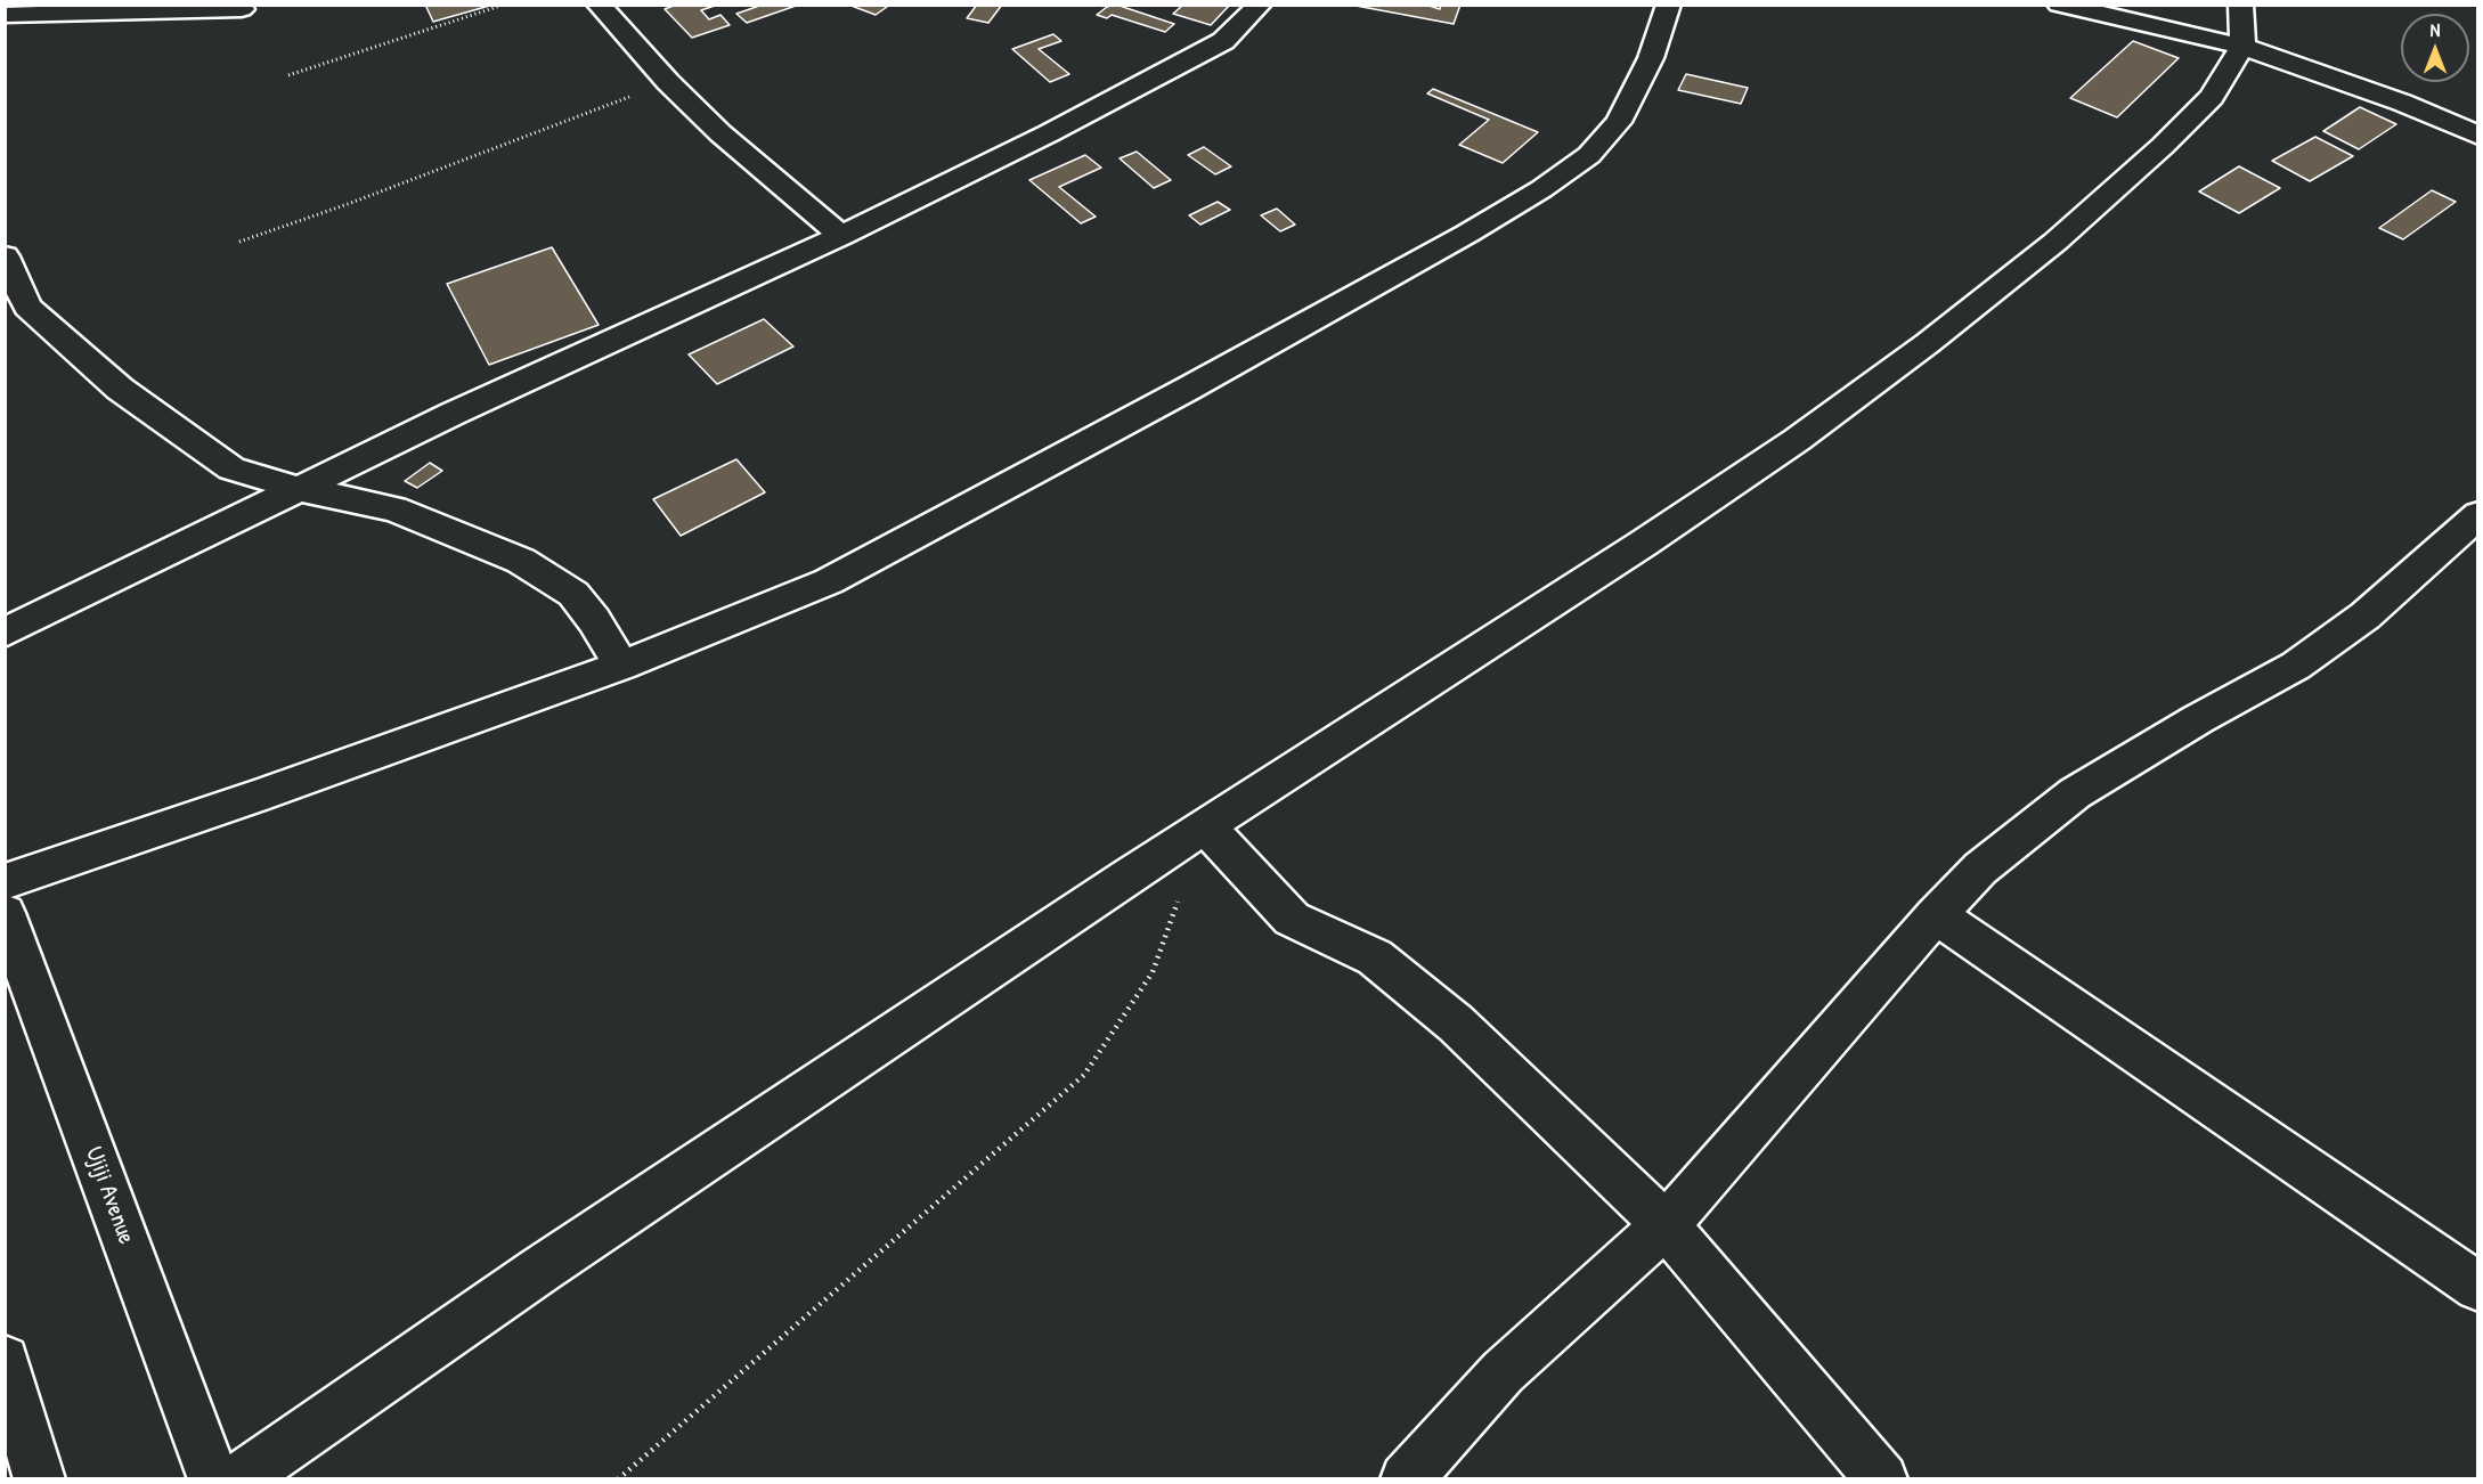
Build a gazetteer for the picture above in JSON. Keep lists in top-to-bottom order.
{
  "streets": {
    "street": ["Ujiji Avenue"]
  },
  "north": "top"
}
